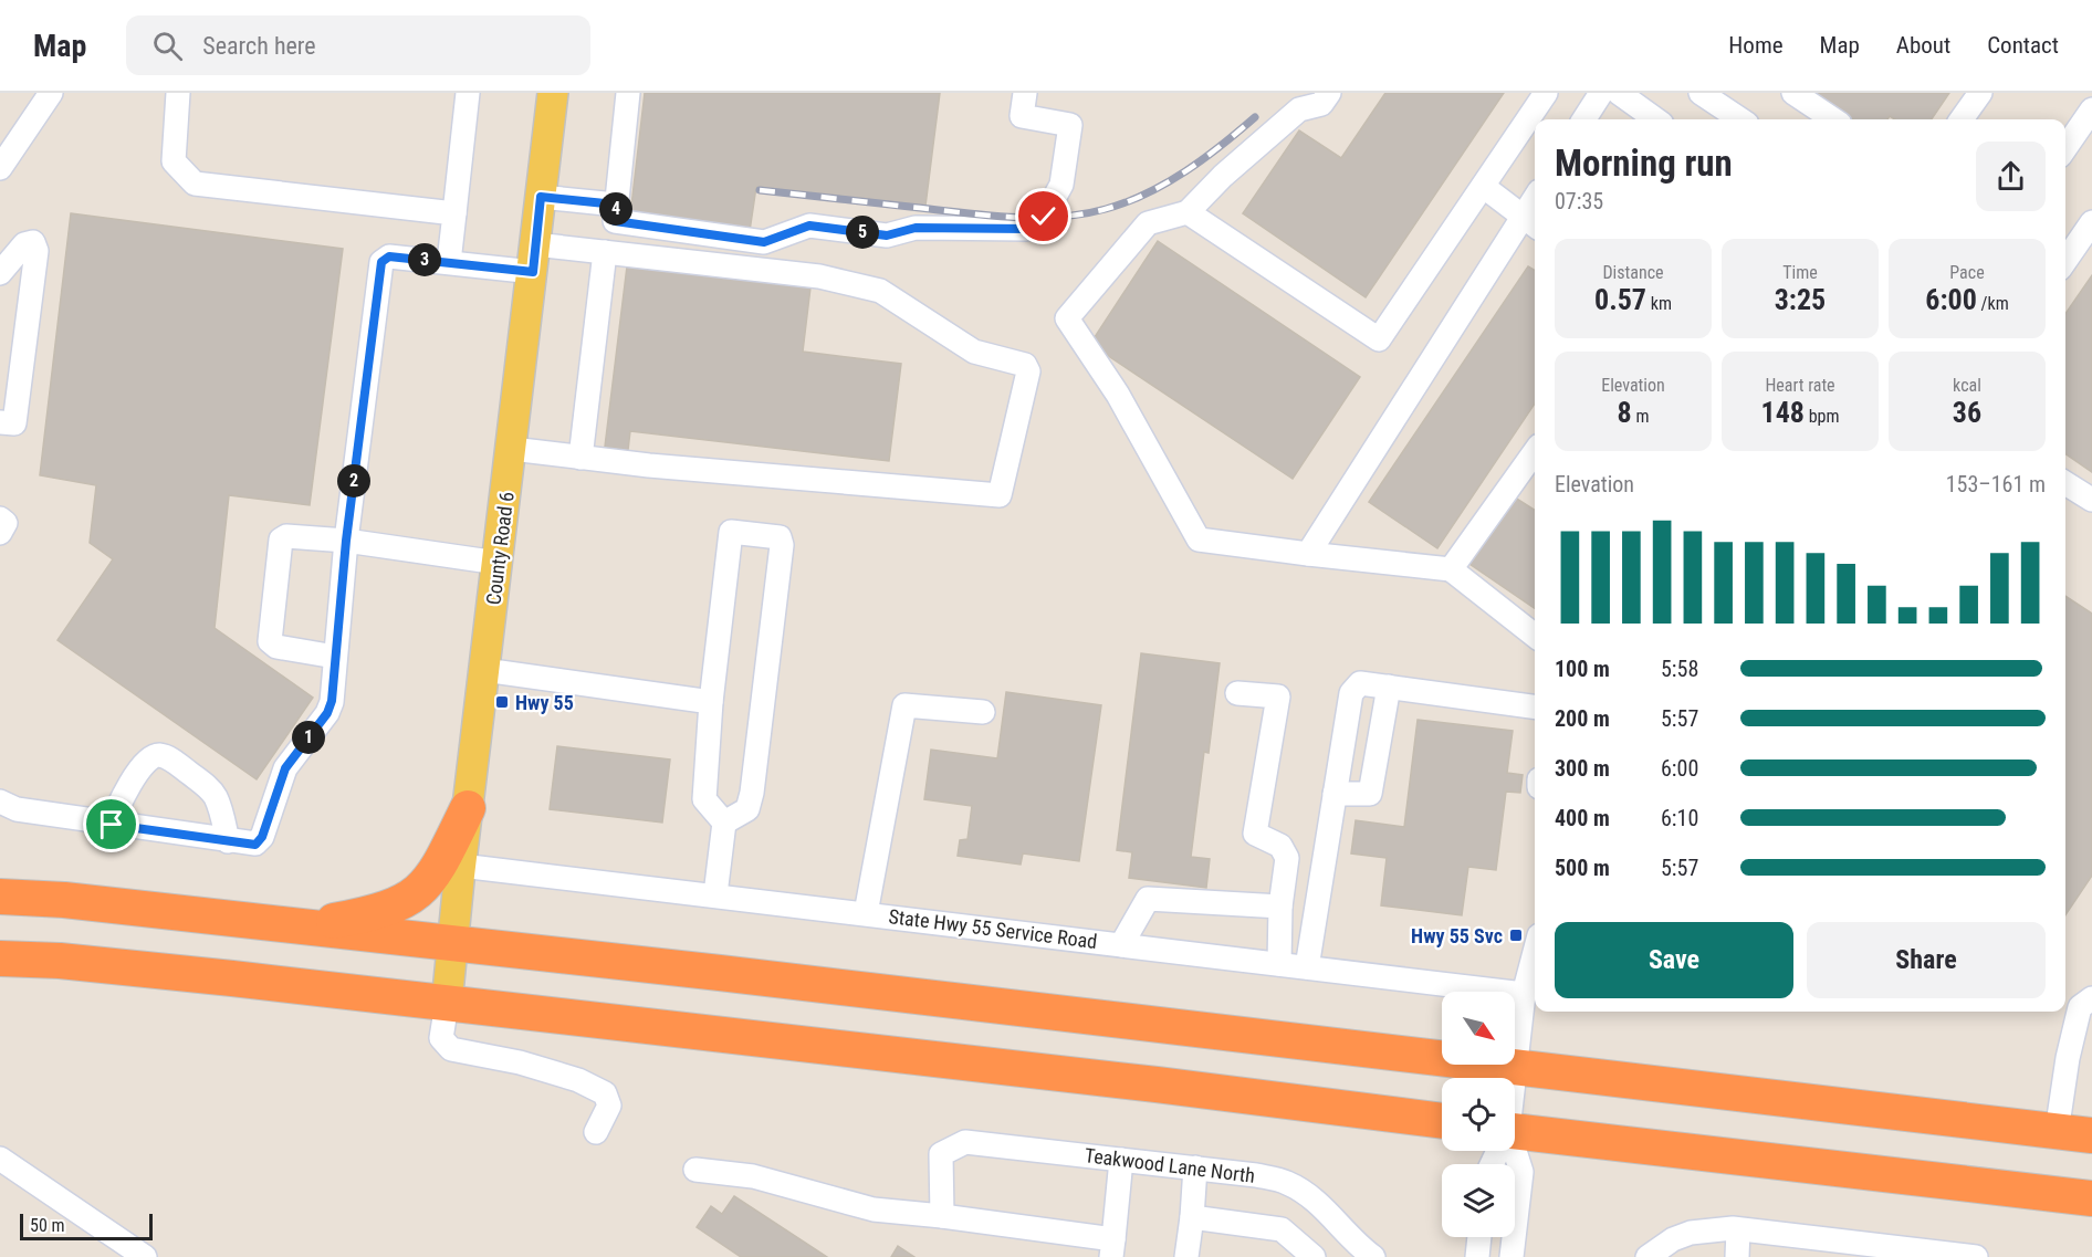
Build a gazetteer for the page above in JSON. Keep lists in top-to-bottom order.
{
  "streets": {
    "main road": ["County Road 6"],
    "street": ["State Hwy 55 Service Road", "Teakwood Lane North"]
  },
  "crossings": [
    ["County Road 6", "State Hwy 55 Service Road"]
  ],
  "places": {
    "transit": ["Hwy 55", "Hwy 55 Svc"]
  },
  "scale_bar": "50 m",
  "north": "bottom right",
  "page": {
    "header": "Map",
    "search": "Search here",
    "nav": [
      "Home",
      "Map",
      "About",
      "Contact"
    ],
    "heading": ["Morning run", "07:35"],
    "pins": [
      "4",
      "5",
      "3",
      "2",
      "1"
    ],
    "stats": [
      ["Distance", "0.57 km"],
      ["Time", "3:25"],
      ["Pace", "6:00 /km"],
      ["Elevation", "8 m"],
      ["Heart rate", "148 bpm"],
      ["kcal", "36"]
    ],
    "chart": ["Elevation", "153–161 m"],
    "list": [
      {
        "name": "100 m",
        "note": "5:58"
      },
      {
        "name": "200 m",
        "note": "5:57"
      },
      {
        "name": "300 m",
        "note": "6:00"
      },
      {
        "name": "400 m",
        "note": "6:10"
      },
      {
        "name": "500 m",
        "note": "5:57"
      }
    ],
    "buttons": ["Save", "Share"],
    "scale": "50 m"
  }
}
